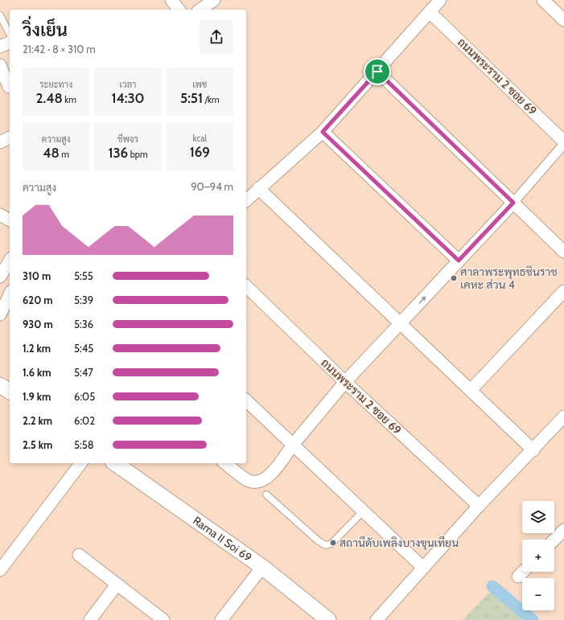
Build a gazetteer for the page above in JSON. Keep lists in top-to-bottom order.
{
  "streets": {
    "street": ["ถนนพระราม 2 ซอย 69", "Rama II Soi 69"]
  },
  "places": ["ศาลาพระพุทธชินราช เคหะ ส่วน 4", "สถานีดับเพลิงบางขุนเทียน"],
  "page": {
    "heading": ["วิ่งเย็น", "21:42 · 8 × 310 m"],
    "stats": [
      ["ระยะทาง", "2.48 km"],
      ["เวลา", "14:30"],
      ["เพซ", "5:51 /km"],
      ["ความสูง", "48 m"],
      ["ชีพจร", "136 bpm"],
      ["kcal", "169"]
    ],
    "chart": ["ความสูง", "90–94 m"],
    "list": [
      {
        "name": "310 m",
        "note": "5:55"
      },
      {
        "name": "620 m",
        "note": "5:39"
      },
      {
        "name": "930 m",
        "note": "5:36"
      },
      {
        "name": "1.2 km",
        "note": "5:45"
      },
      {
        "name": "1.6 km",
        "note": "5:47"
      },
      {
        "name": "1.9 km",
        "note": "6:05"
      },
      {
        "name": "2.2 km",
        "note": "6:02"
      },
      {
        "name": "2.5 km",
        "note": "5:58"
      }
    ],
    "map_buttons": ["+", "−"]
  }
}
